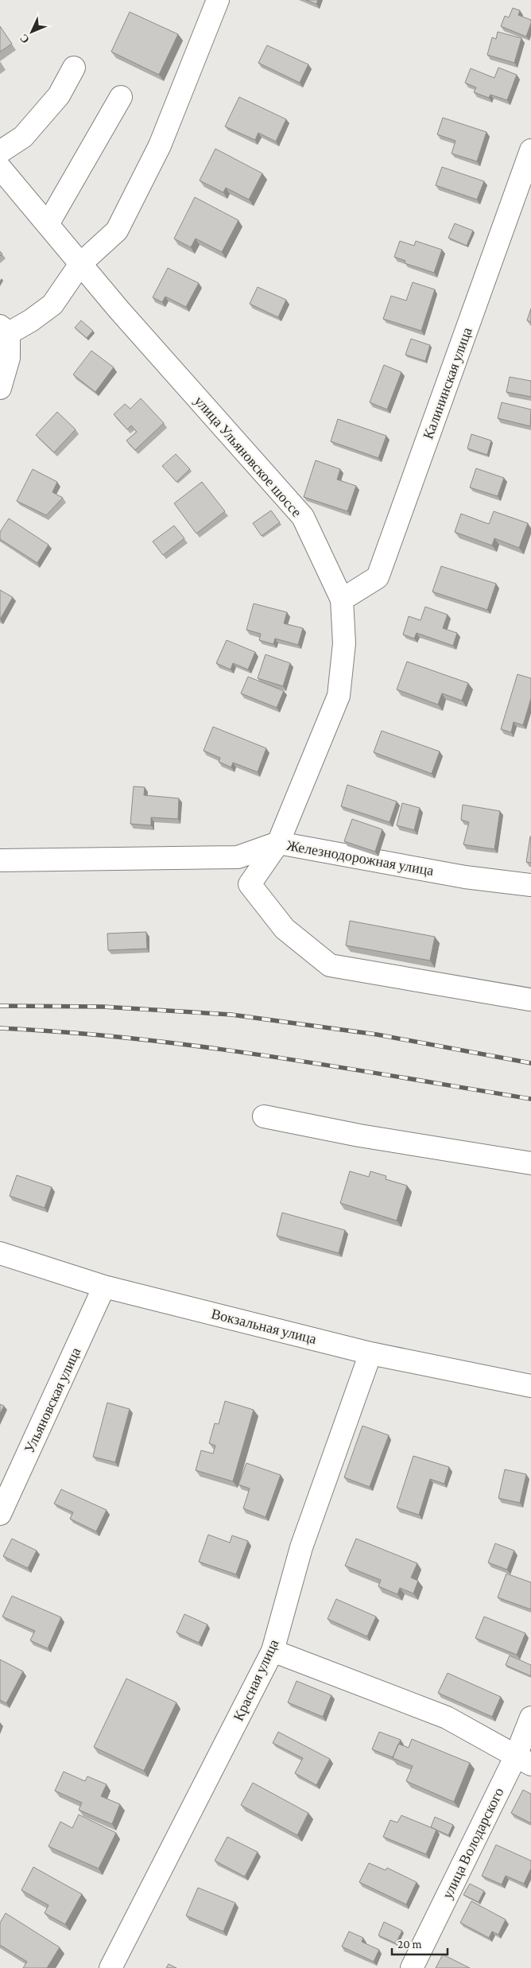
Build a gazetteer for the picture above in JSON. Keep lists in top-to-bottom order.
{
  "streets": {
    "street": [
      "Калининская улица",
      "улица Ульяновское шоссе",
      "Железнодорожная улица",
      "Вокзальная улица",
      "Ульяновская улица",
      "Красная улица",
      "улица Володарского"
    ]
  },
  "crossings": [
    ["Калининская улица", "улица Ульяновское шоссе"],
    ["улица Ульяновское шоссе", "Железнодорожная улица"],
    ["Вокзальная улица", "Ульяновская улица"],
    ["Вокзальная улица", "Красная улица"]
  ],
  "scale_bar": "20 m",
  "north": "bottom left"
}
